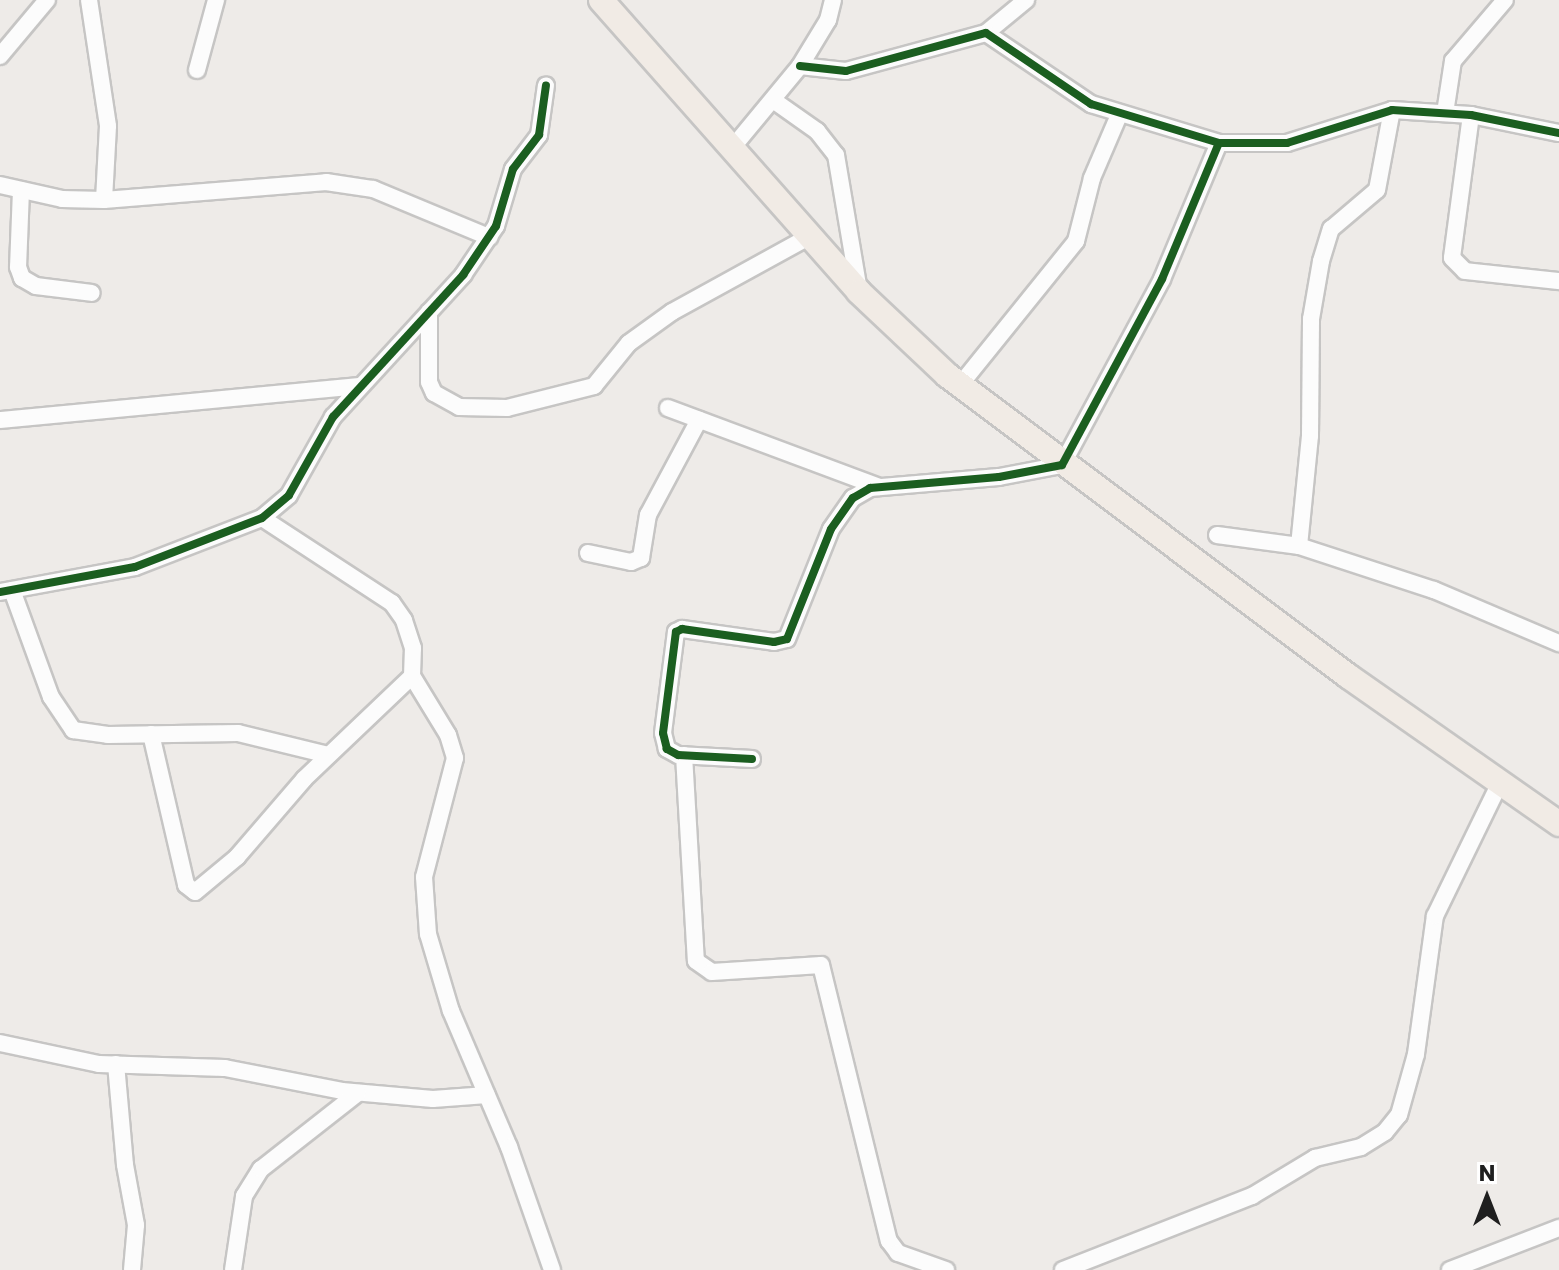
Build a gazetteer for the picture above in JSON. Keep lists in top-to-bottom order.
{
  "north": "top"
}
